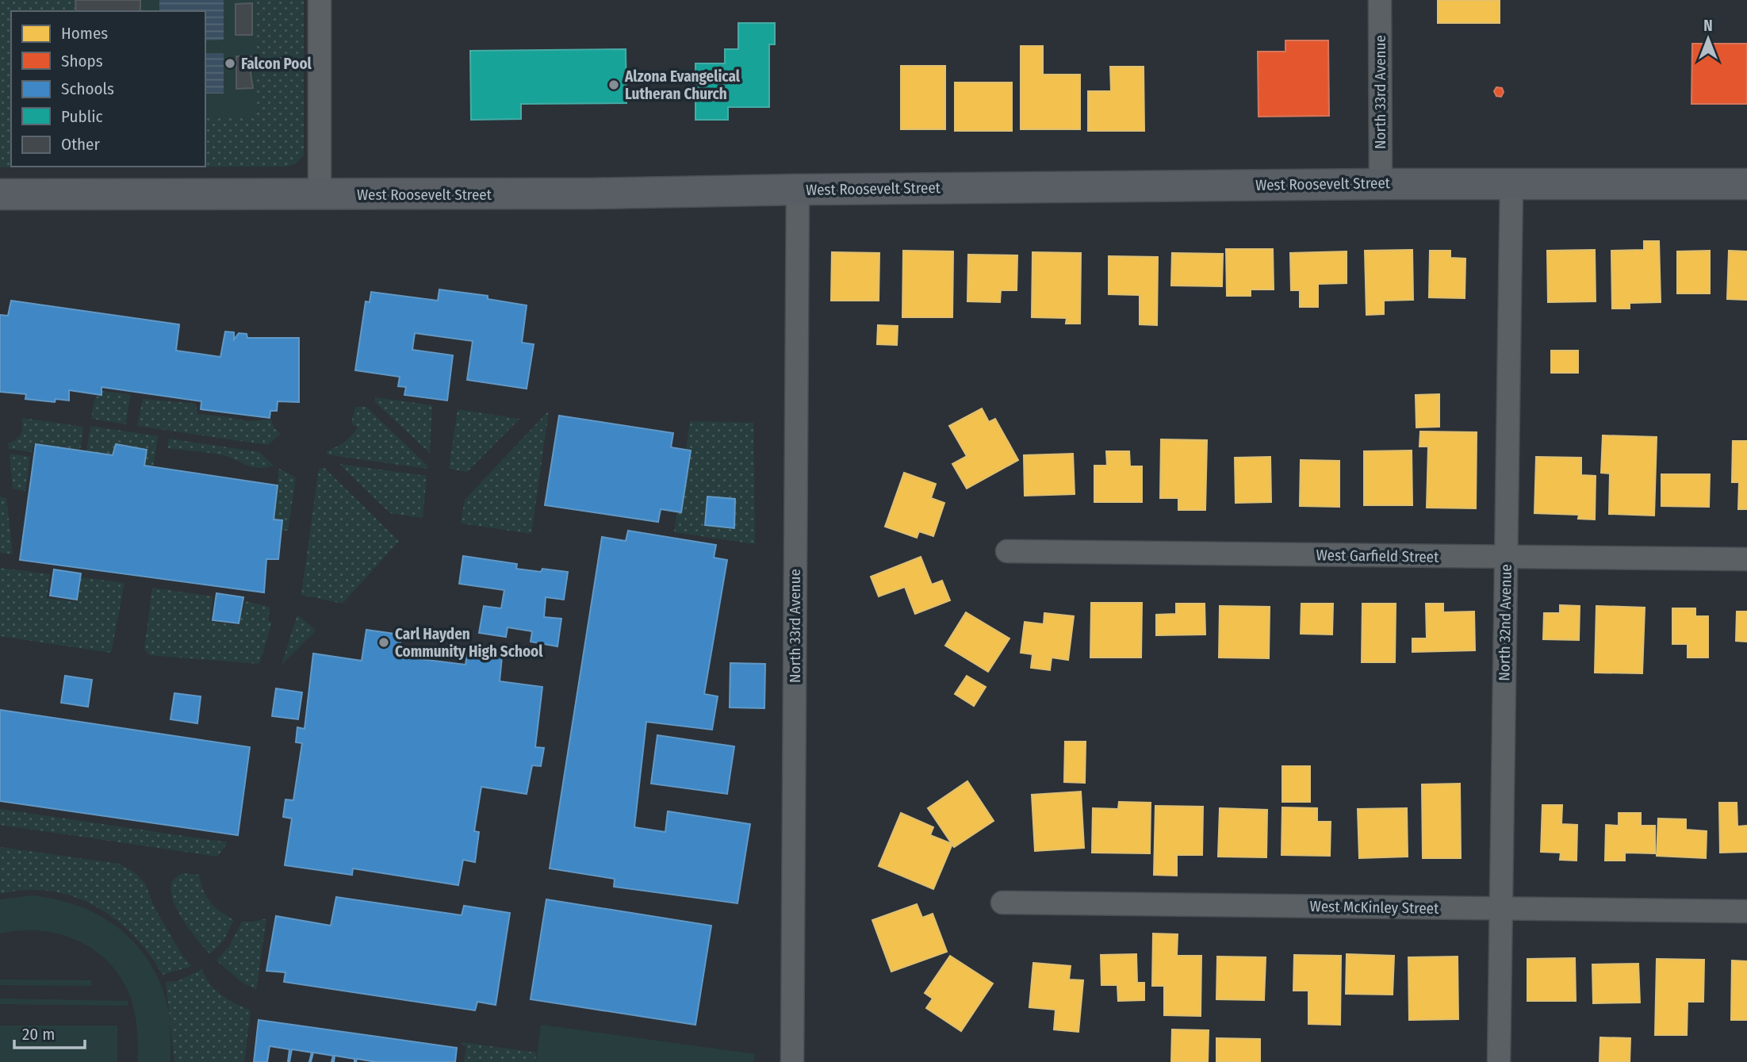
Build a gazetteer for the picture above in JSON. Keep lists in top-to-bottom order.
{
  "streets": {
    "street": [
      "North 33rd Avenue",
      "West Roosevelt Street",
      "West Garfield Street",
      "North 32nd Avenue",
      "West McKinley Street"
    ]
  },
  "crossings": [
    ["North 33rd Avenue", "West Roosevelt Street"],
    ["West Roosevelt Street", "North 32nd Avenue"],
    ["West Garfield Street", "North 32nd Avenue"],
    ["North 32nd Avenue", "West McKinley Street"]
  ],
  "places": ["Falcon Pool", "Alzona Evangelical Lutheran Church", "Carl Hayden Community High School"],
  "legend": [
    "Homes",
    "Shops",
    "Schools",
    "Public",
    "Other"
  ],
  "scale_bar": "20 m",
  "north": "top"
}
